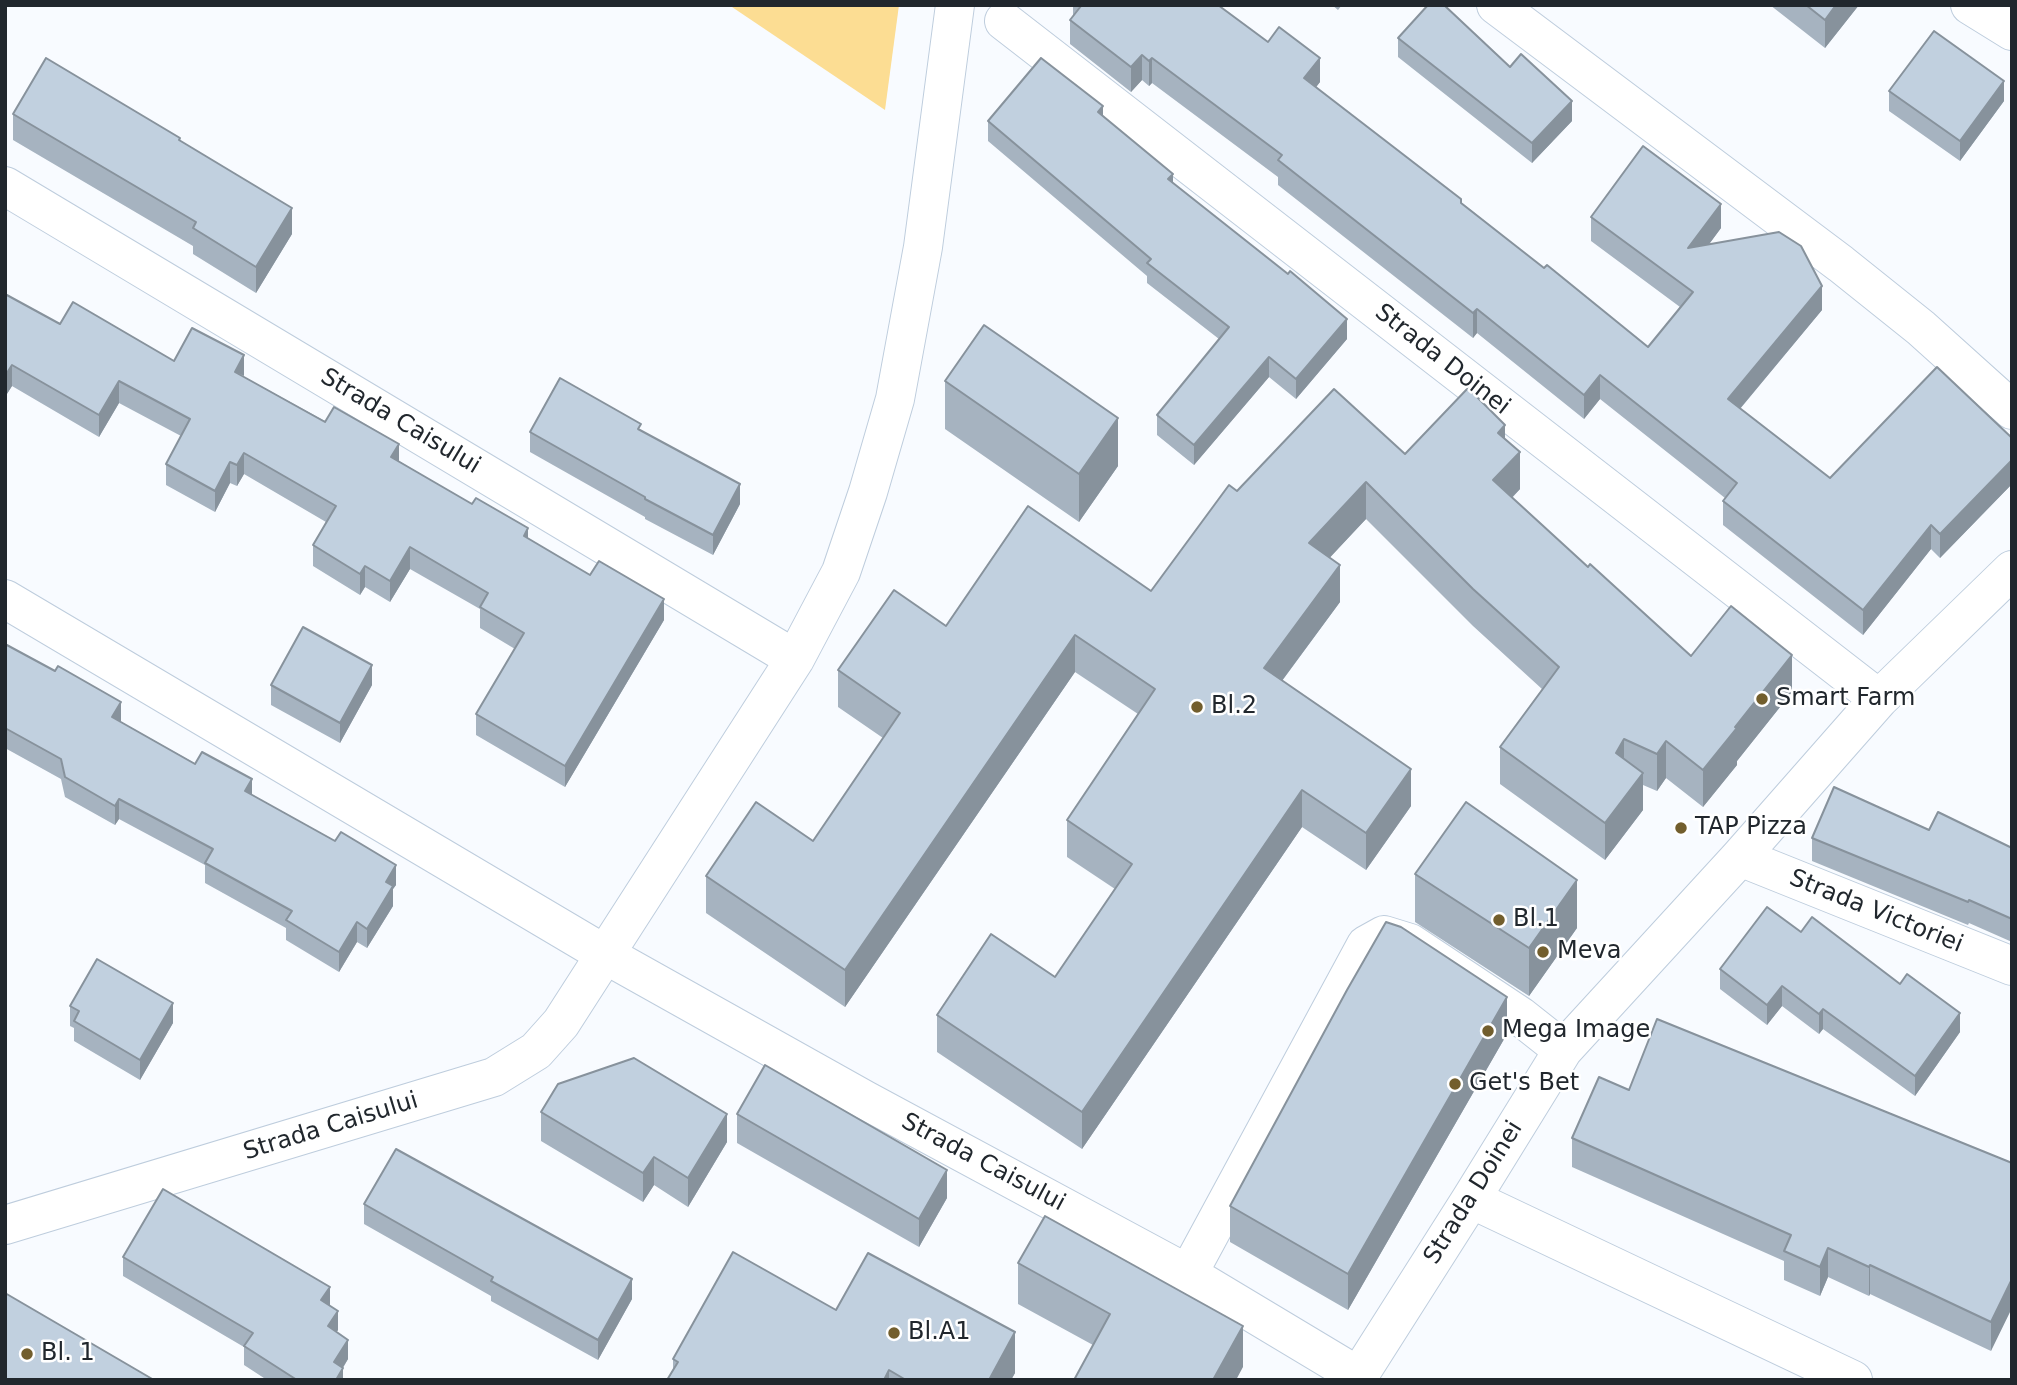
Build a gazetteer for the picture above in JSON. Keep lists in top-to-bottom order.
{
  "streets": {
    "street": ["Strada Doinei", "Strada Caisului", "Strada Victoriei"]
  },
  "crossings": [
    ["Strada Doinei", "Strada Caisului"],
    ["Strada Doinei", "Strada Victoriei"]
  ],
  "places": [
    "Smart Farm",
    "Bl.2",
    "TAP Pizza",
    "Bl.1",
    "Meva",
    "Mega Image",
    "Get's Bet",
    "Bl.A1",
    "Bl. 1"
  ]
}
